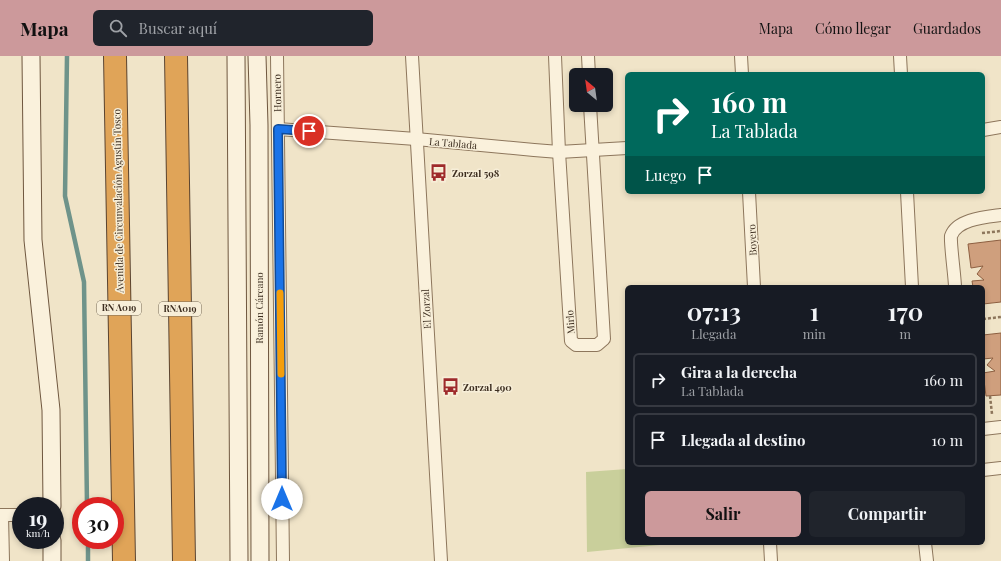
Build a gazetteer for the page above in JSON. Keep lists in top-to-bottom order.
{
  "streets": {
    "highway": ["Avenida de Circunvalación Agustín Tosco", "RN A019", "RNA019"],
    "main road": ["Ramón Cárcano"],
    "street": [
      "Hornero",
      "La Tablada",
      "Boyero",
      "El Zorzal",
      "Mirlo"
    ]
  },
  "crossings": [
    ["Hornero", "La Tablada"],
    ["La Tablada", "El Zorzal"],
    ["La Tablada", "Mirlo"]
  ],
  "places": {
    "bus stop": ["Zorzal 598", "Zorzal 490"]
  },
  "north": "top left",
  "page": {
    "header": "Mapa",
    "search": "Buscar aquí",
    "nav": ["Mapa", "Cómo llegar", "Guardados"],
    "turn": ["160 m", "La Tablada"],
    "then": "Luego",
    "eta": [
      "07:13",
      "Llegada",
      "1",
      "min",
      "170",
      "m"
    ],
    "list": [
      {
        "name": "Gira a la derecha",
        "note": "La Tablada",
        "value": "160 m"
      },
      {
        "name": "Llegada al destino",
        "value": "10 m"
      }
    ],
    "buttons": ["Salir", "Compartir"],
    "speed": "19 km/h",
    "limit": "30"
  }
}
